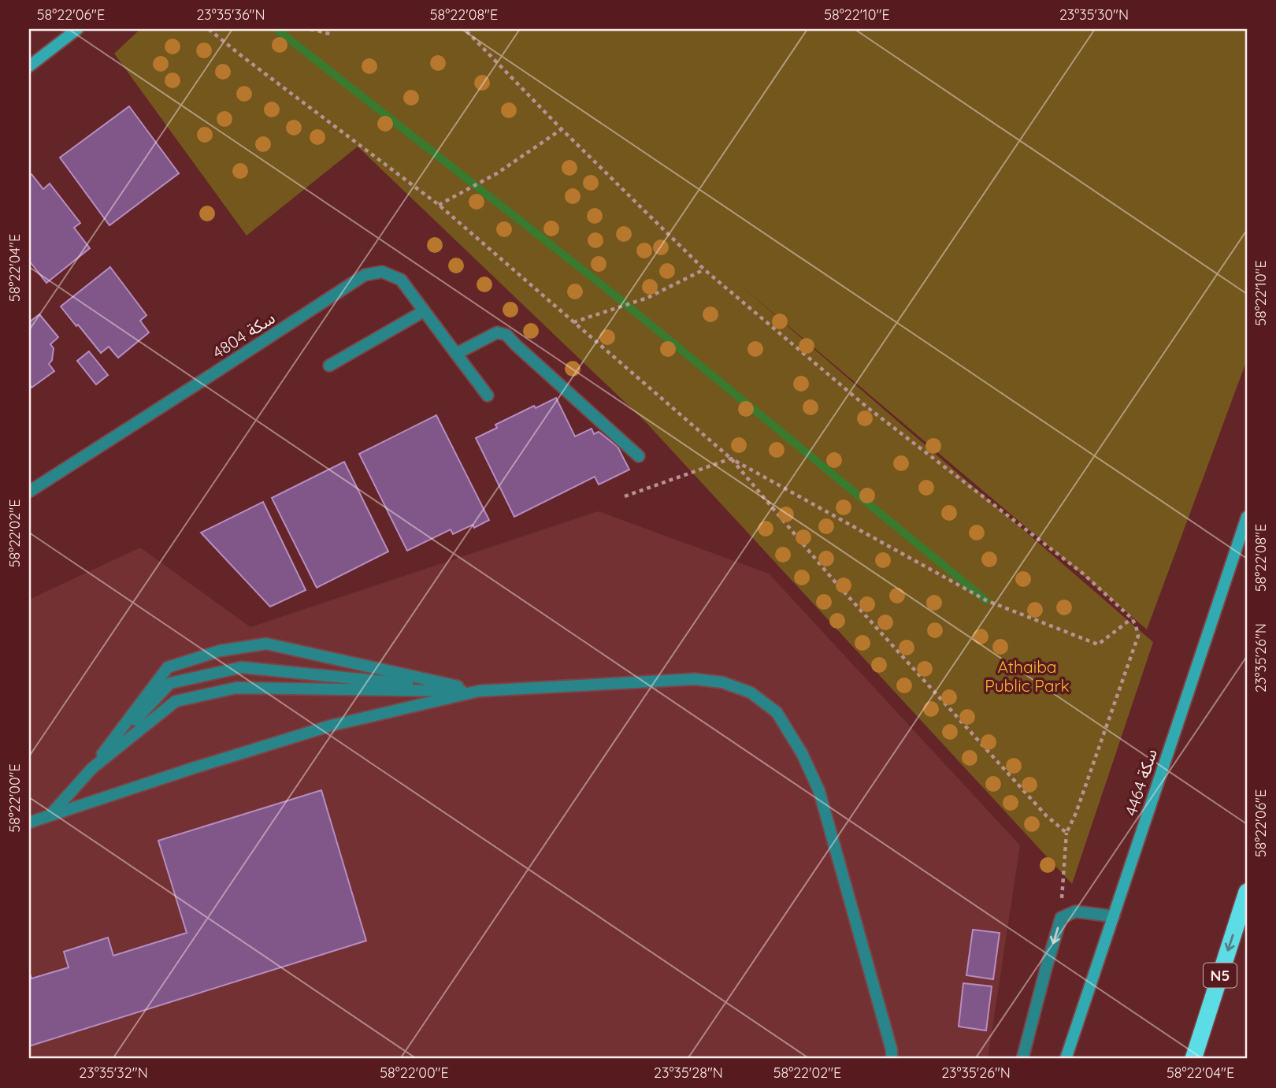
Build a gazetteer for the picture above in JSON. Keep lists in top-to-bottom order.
{
  "streets": {
    "highway": ["N5"],
    "street": ["سكة 4804", "سكة 4464"]
  },
  "parks": ["Athaiba Public Park"],
  "coordinates": [
    "58°22'06\"E",
    "23°35'36\"N",
    "58°22'08\"E",
    "58°22'10\"E",
    "23°35'30\"N",
    "58°22'04\"E",
    "58°22'02\"E",
    "23°35'26\"N",
    "58°22'00\"E",
    "23°35'32\"N",
    "23°35'28\"N"
  ]
}
